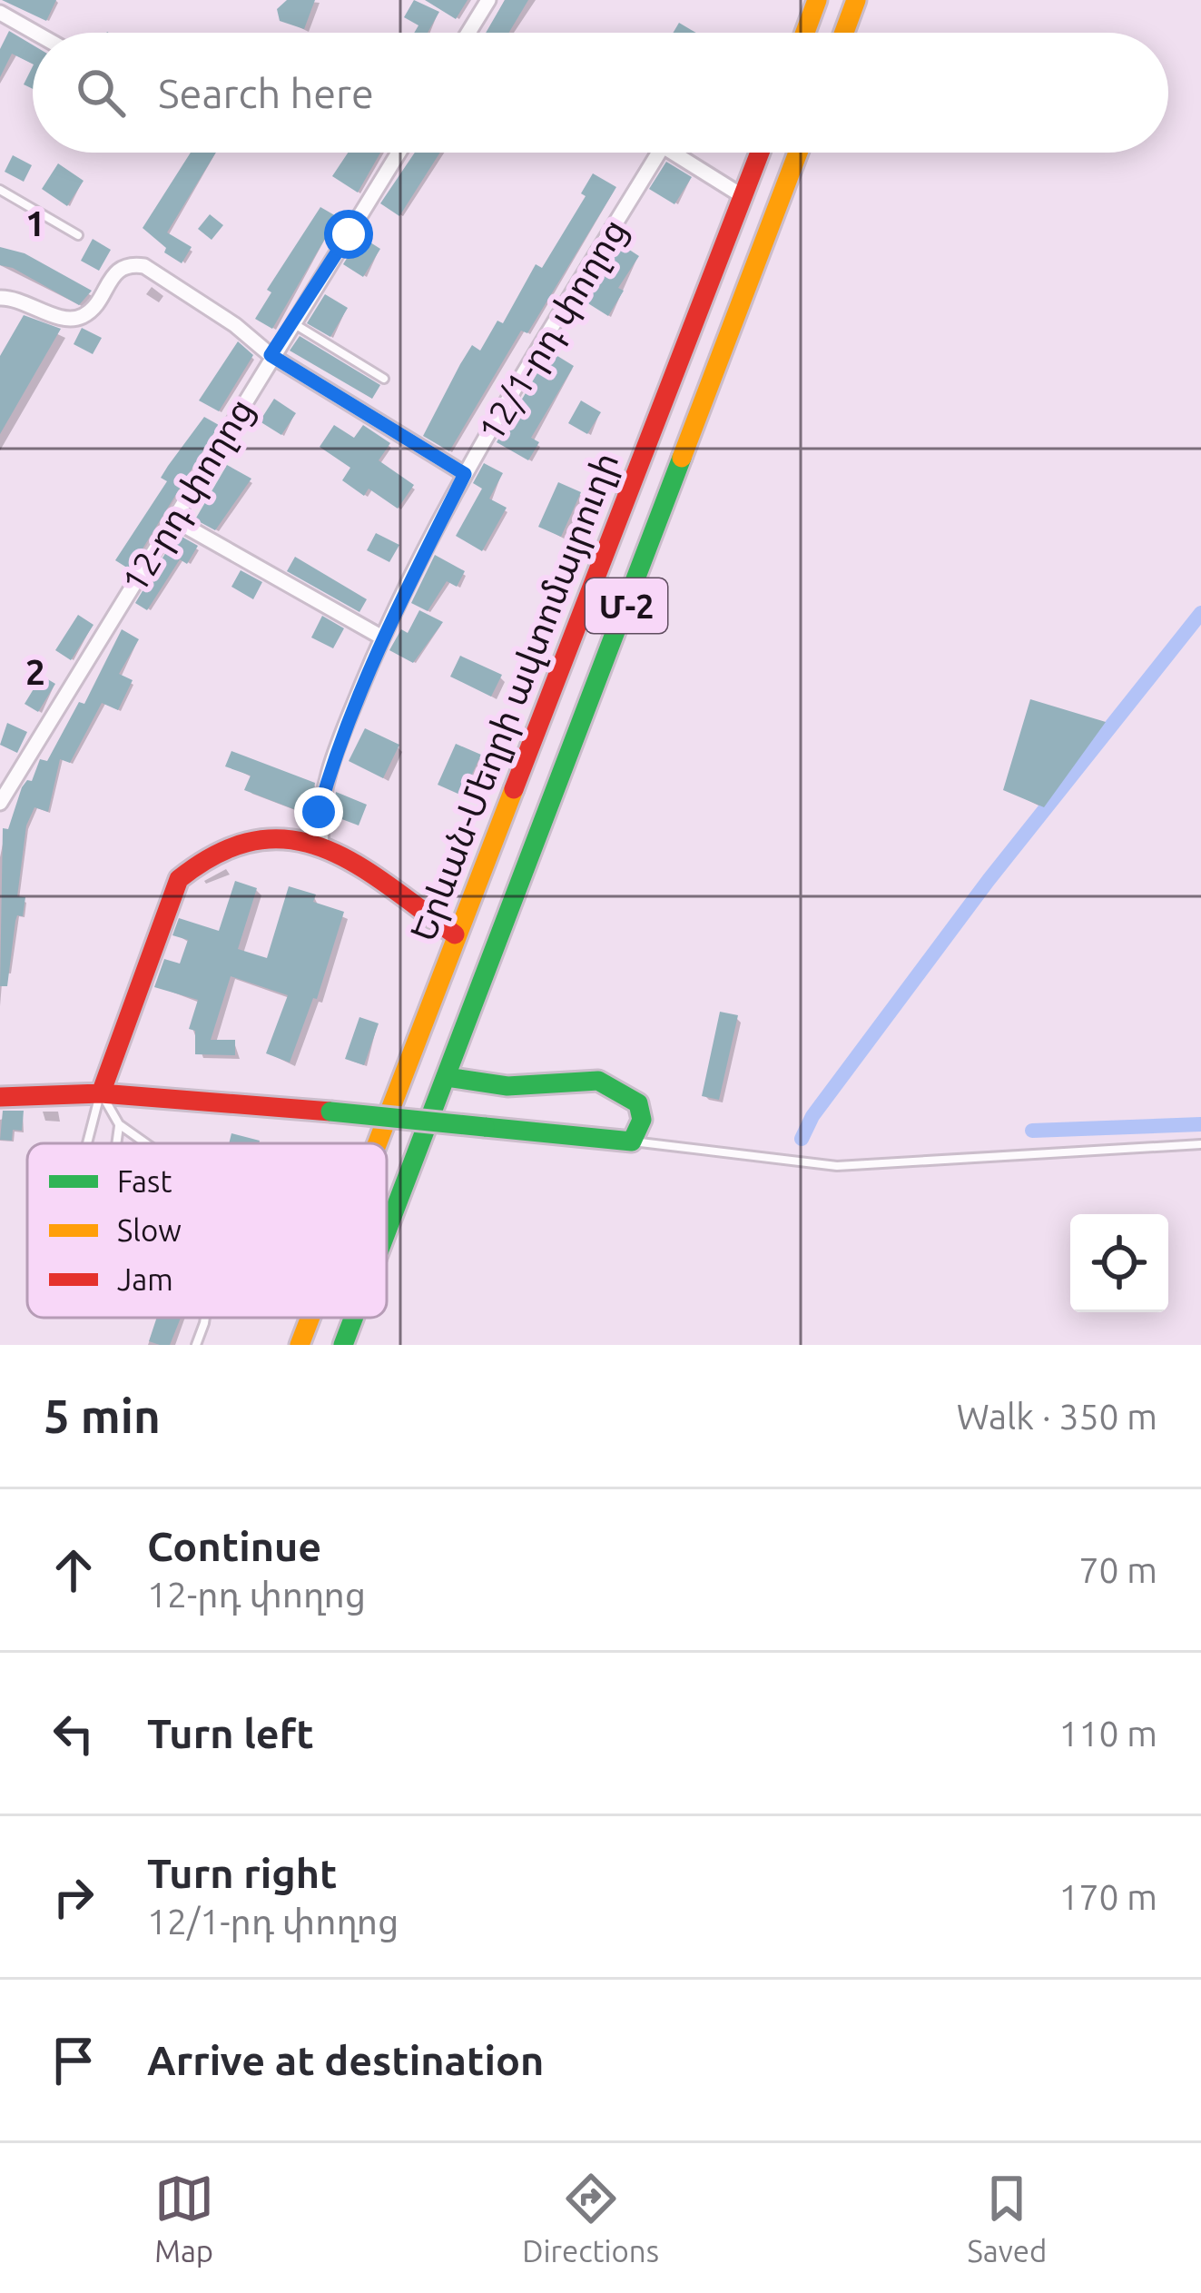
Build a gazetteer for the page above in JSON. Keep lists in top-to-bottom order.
{
  "streets": {
    "main road": ["Մ-2", "Երևան-Մեղրի ավտոմայրուղի"],
    "street": ["12/1-րդ փողոց", "12-րդ փողոց"]
  },
  "crossings": [
    ["12/1-րդ փողոց", "Երևան-Մեղրի ավտոմայրուղի"]
  ],
  "legend": ["Fast", "Slow", "Jam"],
  "page": {
    "search": "Search here",
    "heading": ["5 min", "Walk · 350 m"],
    "list": [
      ["Continue", "12-րդ փողոց", "70 m"],
      ["Turn left", "110 m"],
      ["Turn right", "12/1-րդ փողոց", "170 m"],
      "Arrive at destination"
    ],
    "nav": ["Map", "Directions", "Saved"]
  },
  "grid": {
    "rows": ["1", "2"]
  }
}
